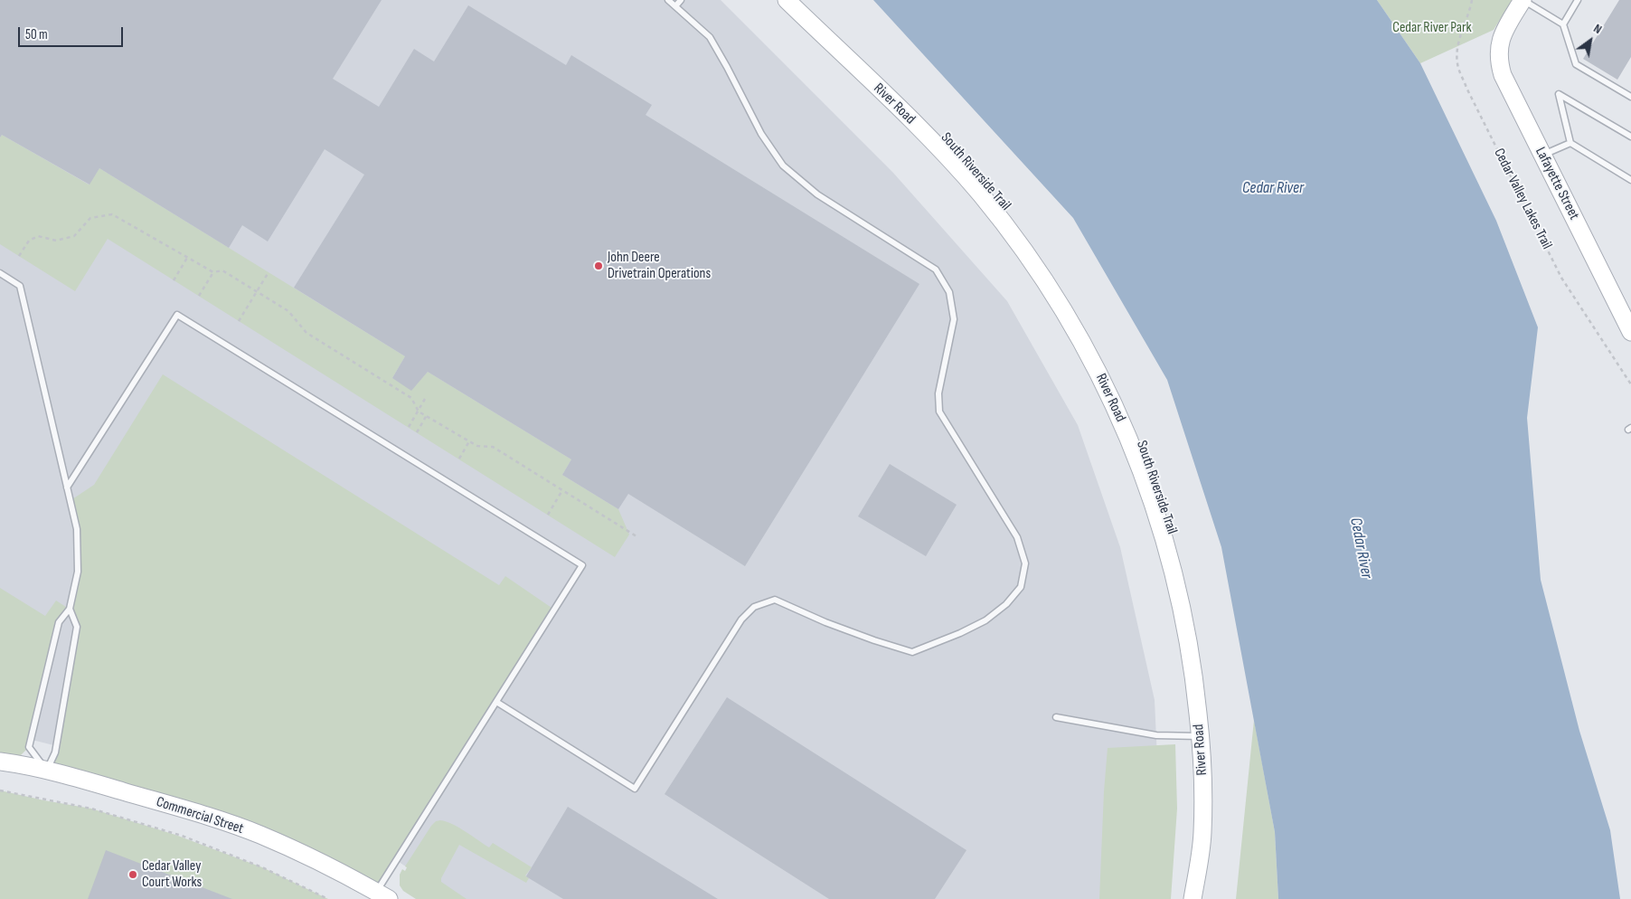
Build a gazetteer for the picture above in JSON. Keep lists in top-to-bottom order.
{
  "streets": {
    "main road": ["River Road", "Lafayette Street", "Commercial Street"],
    "path": ["Cedar Valley Lakes Trail"]
  },
  "water": ["Cedar River"],
  "parks": ["Cedar River Park"],
  "places": ["John Deere Drivetrain Operations", "Cedar Valley Court Works"],
  "scale_bar": "50 m",
  "north": "top right"
}
